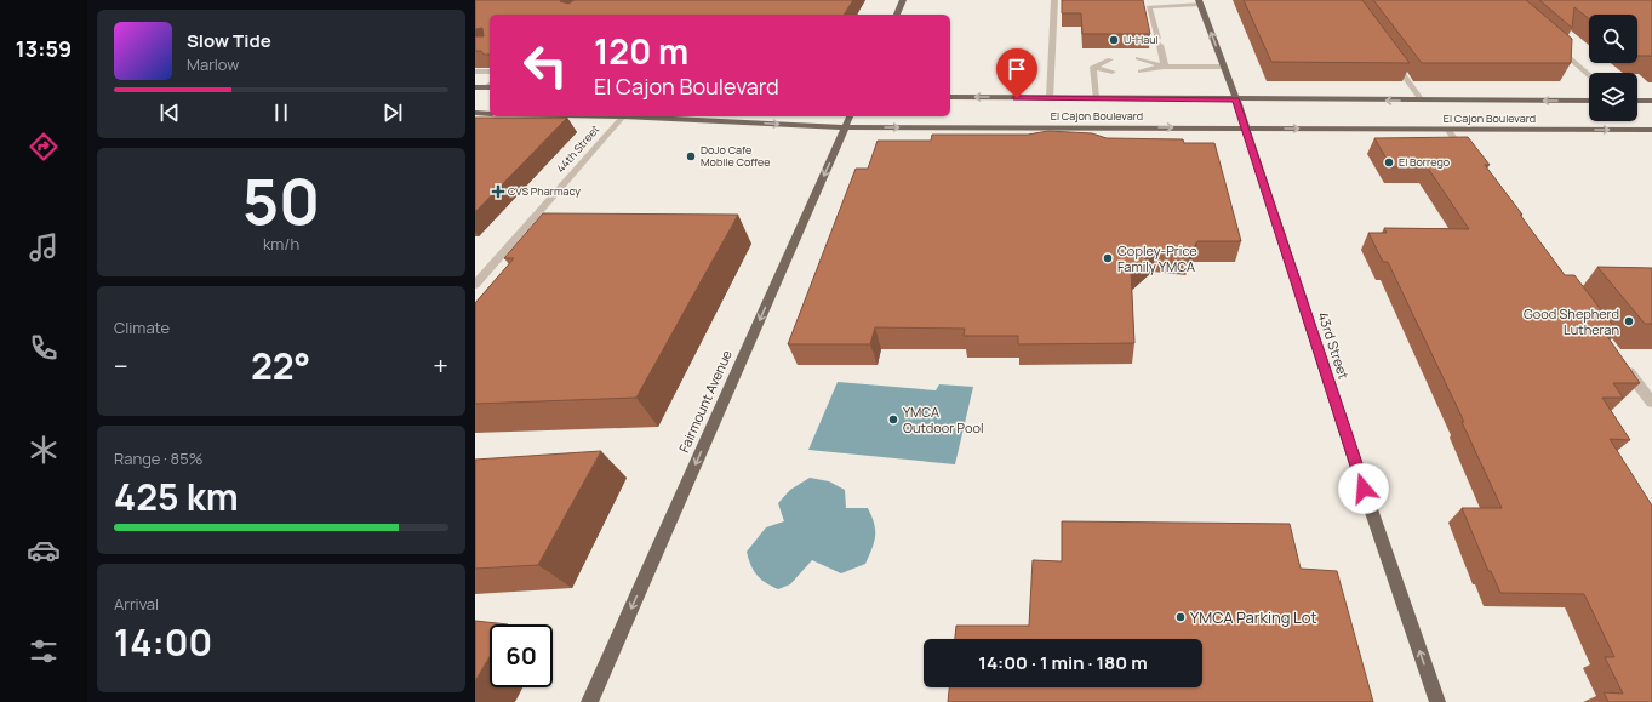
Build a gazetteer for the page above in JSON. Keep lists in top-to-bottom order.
{
  "streets": {
    "main road": ["El Cajon Boulevard", "43rd Street", "Fairmount Avenue"],
    "street": ["44th Street"]
  },
  "crossings": [
    ["El Cajon Boulevard", "43rd Street"],
    ["El Cajon Boulevard", "Fairmount Avenue"]
  ],
  "one_way": ["43rd Street", "Fairmount Avenue"],
  "places": {
    "other": [
      "U-Haul",
      "DoJo Cafe Mobile Coffee",
      "El Borrego",
      "Copley-Price Family YMCA",
      "Good Shepherd Lutheran",
      "YMCA Outdoor Pool",
      "YMCA Parking Lot"
    ],
    "health": ["CVS Pharmacy"]
  },
  "page": {
    "tabs": "13:59",
    "turn": ["120 m", "El Cajon Boulevard"],
    "song": ["Slow Tide", "Marlow"],
    "tile": [
      ["50", "km/h"],
      "Climate",
      ["Range · 85%", "425 km"],
      ["Arrival", "14:00"]
    ],
    "heat": ["−", "22°", "+"],
    "limit": "60",
    "trip": "14:00 · 1 min · 180 m"
  }
}
